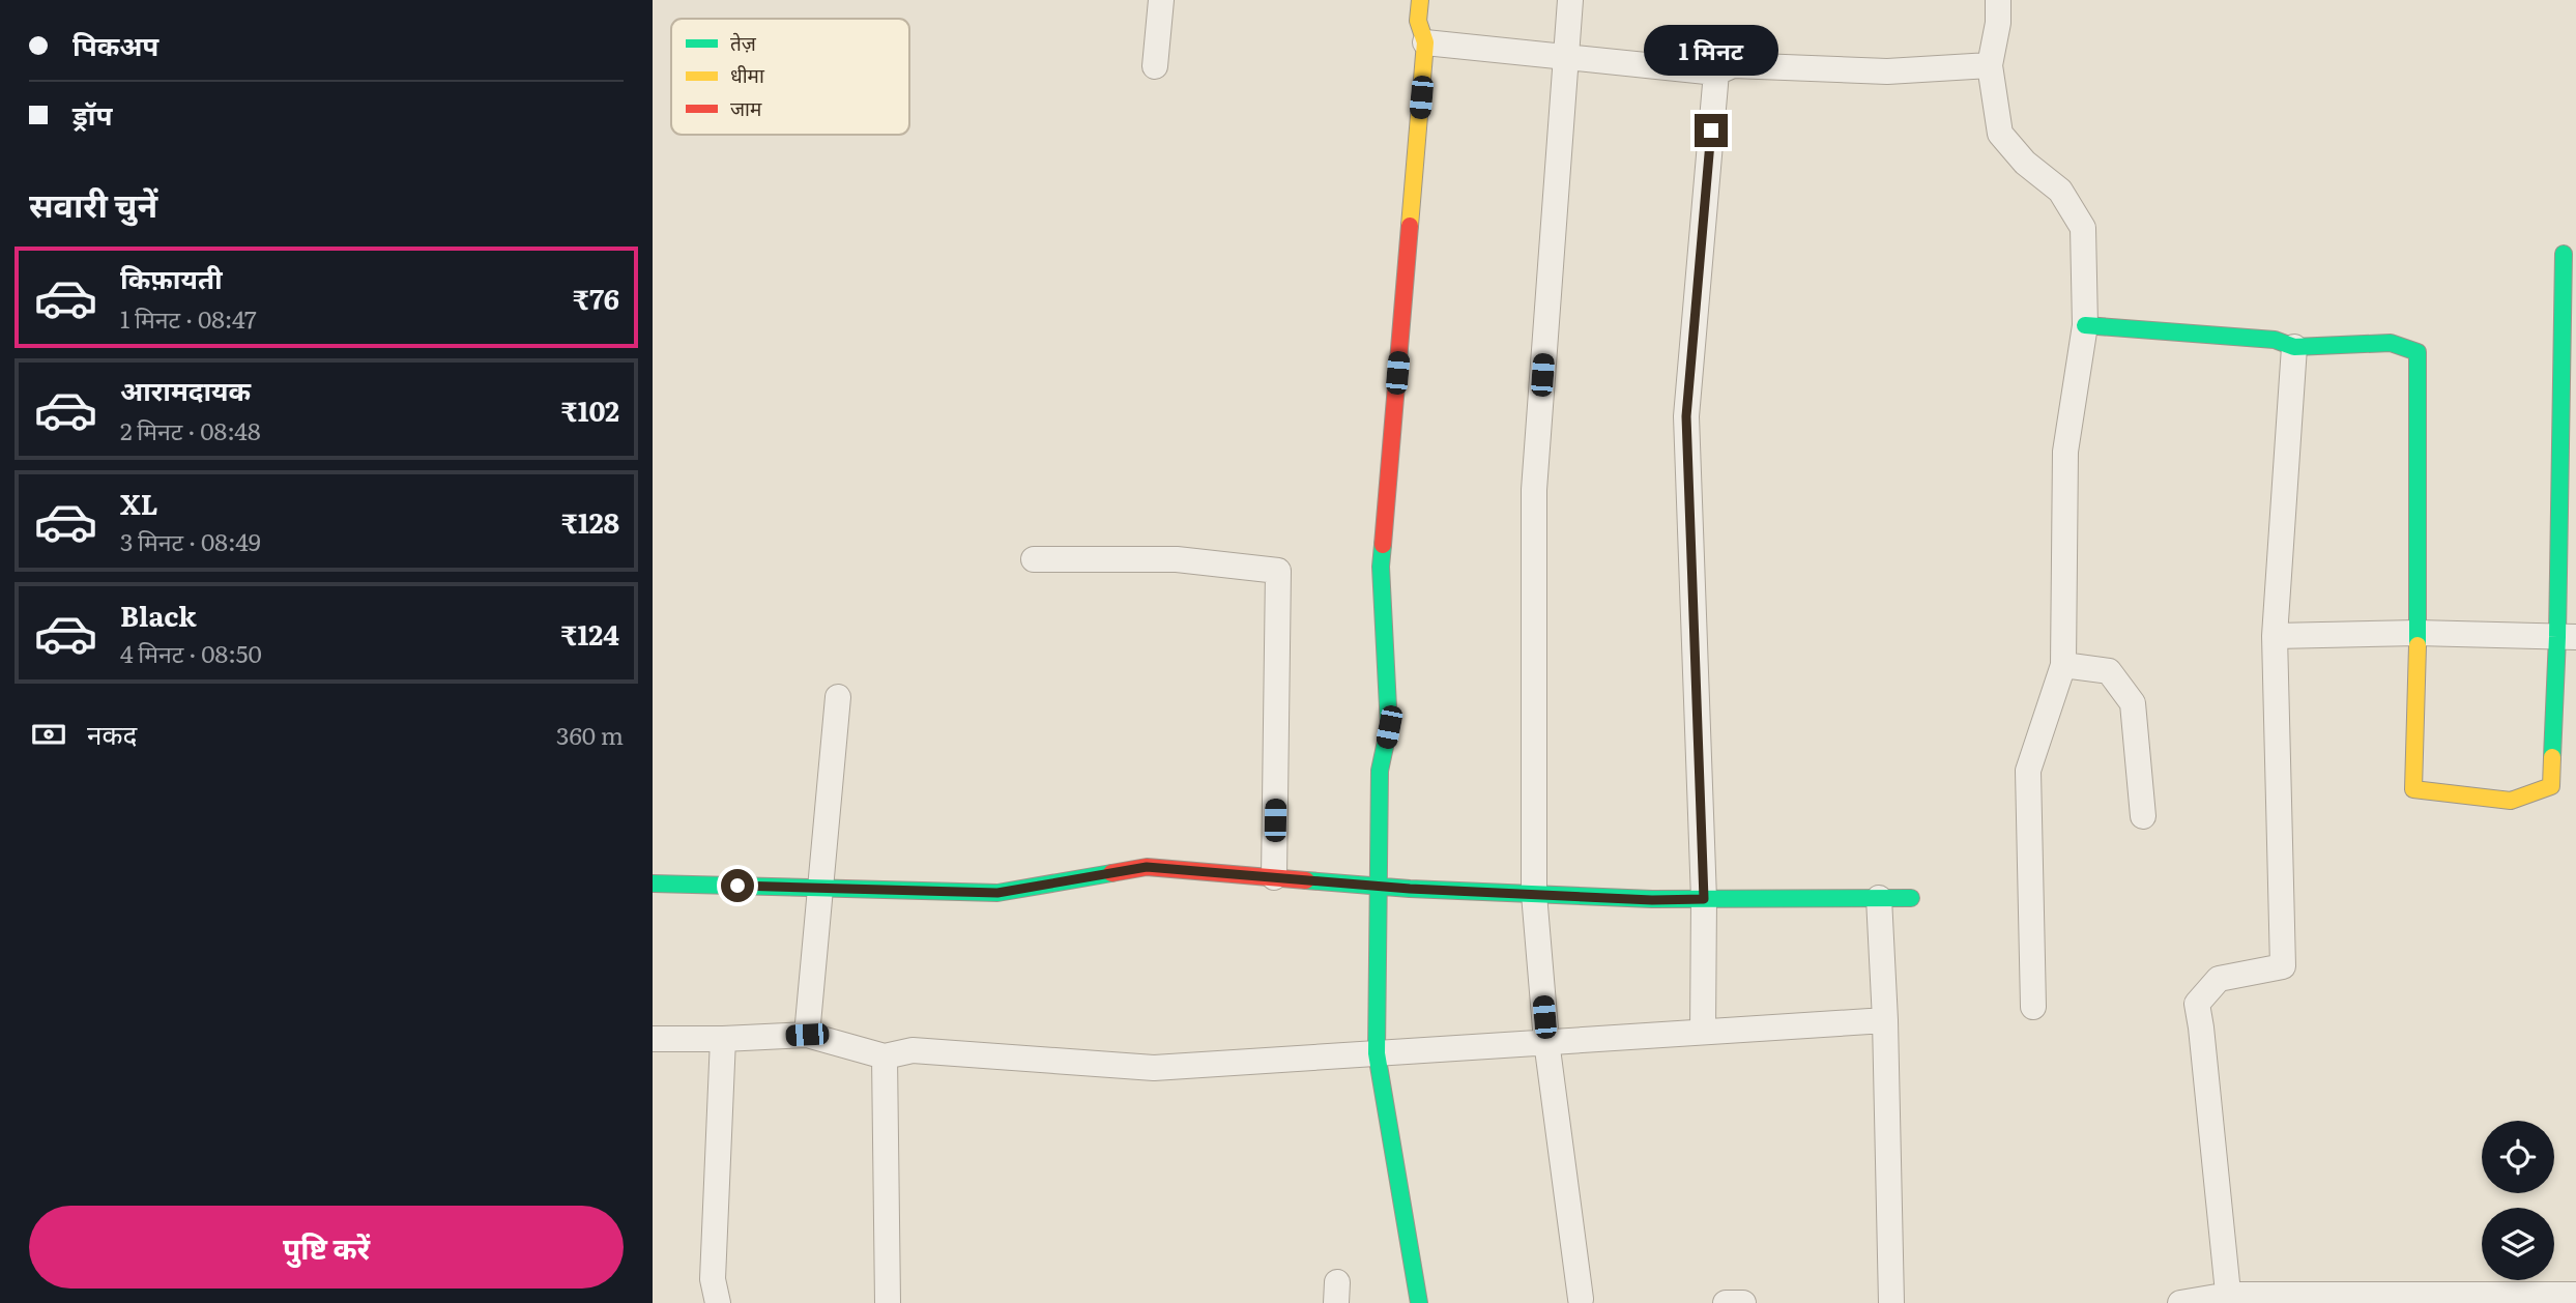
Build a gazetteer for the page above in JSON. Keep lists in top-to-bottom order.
{
  "legend": ["तेज़", "धीमा", "जाम"],
  "page": {
    "banner": ["पिकअप", "ड्रॉप"],
    "bubble": "1 मिनट",
    "heading": "सवारी चुनें",
    "list": [
      {
        "name": "किफ़ायती",
        "note": "1 मिनट · 08:47",
        "value": "₹76"
      },
      {
        "name": "आरामदायक",
        "note": "2 मिनट · 08:48",
        "value": "₹102"
      },
      {
        "name": "XL",
        "note": "3 मिनट · 08:49",
        "value": "₹128"
      },
      {
        "name": "Black",
        "note": "4 मिनट · 08:50",
        "value": "₹124"
      }
    ],
    "pay": ["नकद", "360 m"],
    "buttons": "पुष्टि करें"
  }
}
